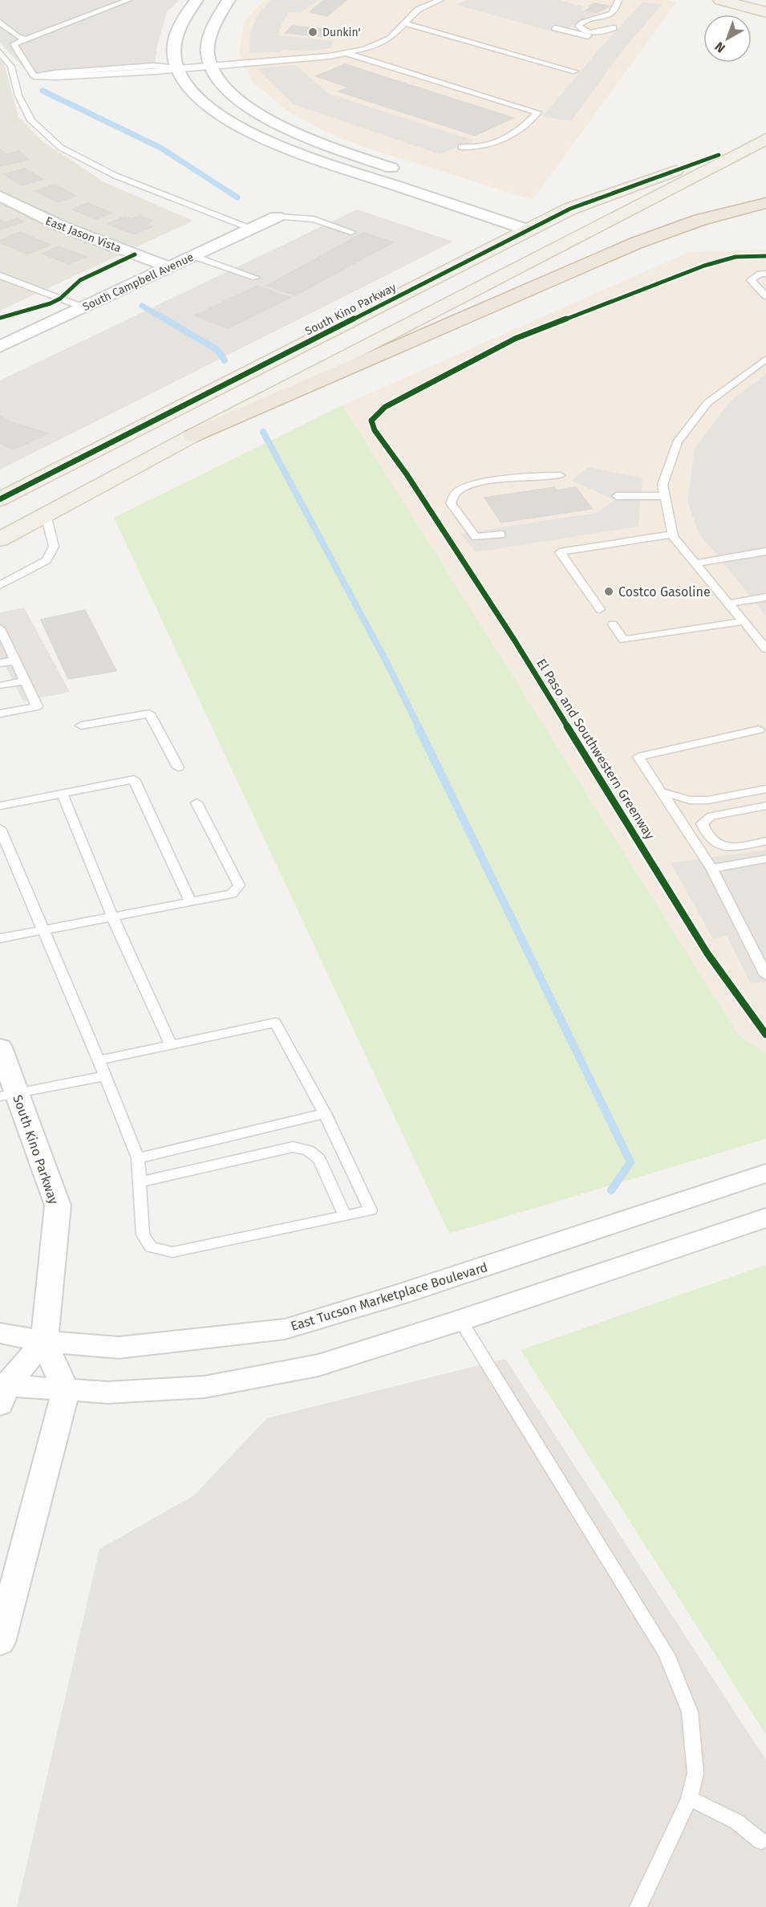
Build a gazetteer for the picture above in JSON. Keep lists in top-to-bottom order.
{
  "streets": {
    "main road": ["South Kino Parkway"],
    "street": ["East Jason Vista", "South Campbell Avenue", "East Tucson Marketplace Boulevard"],
    "cycle path": ["El Paso and Southwestern Greenway"]
  },
  "crossings": [
    ["East Jason Vista", "South Campbell Avenue"],
    ["South Kino Parkway", "East Tucson Marketplace Boulevard"]
  ],
  "places": ["Dunkin'", "Costco Gasoline"],
  "north": "bottom left"
}
